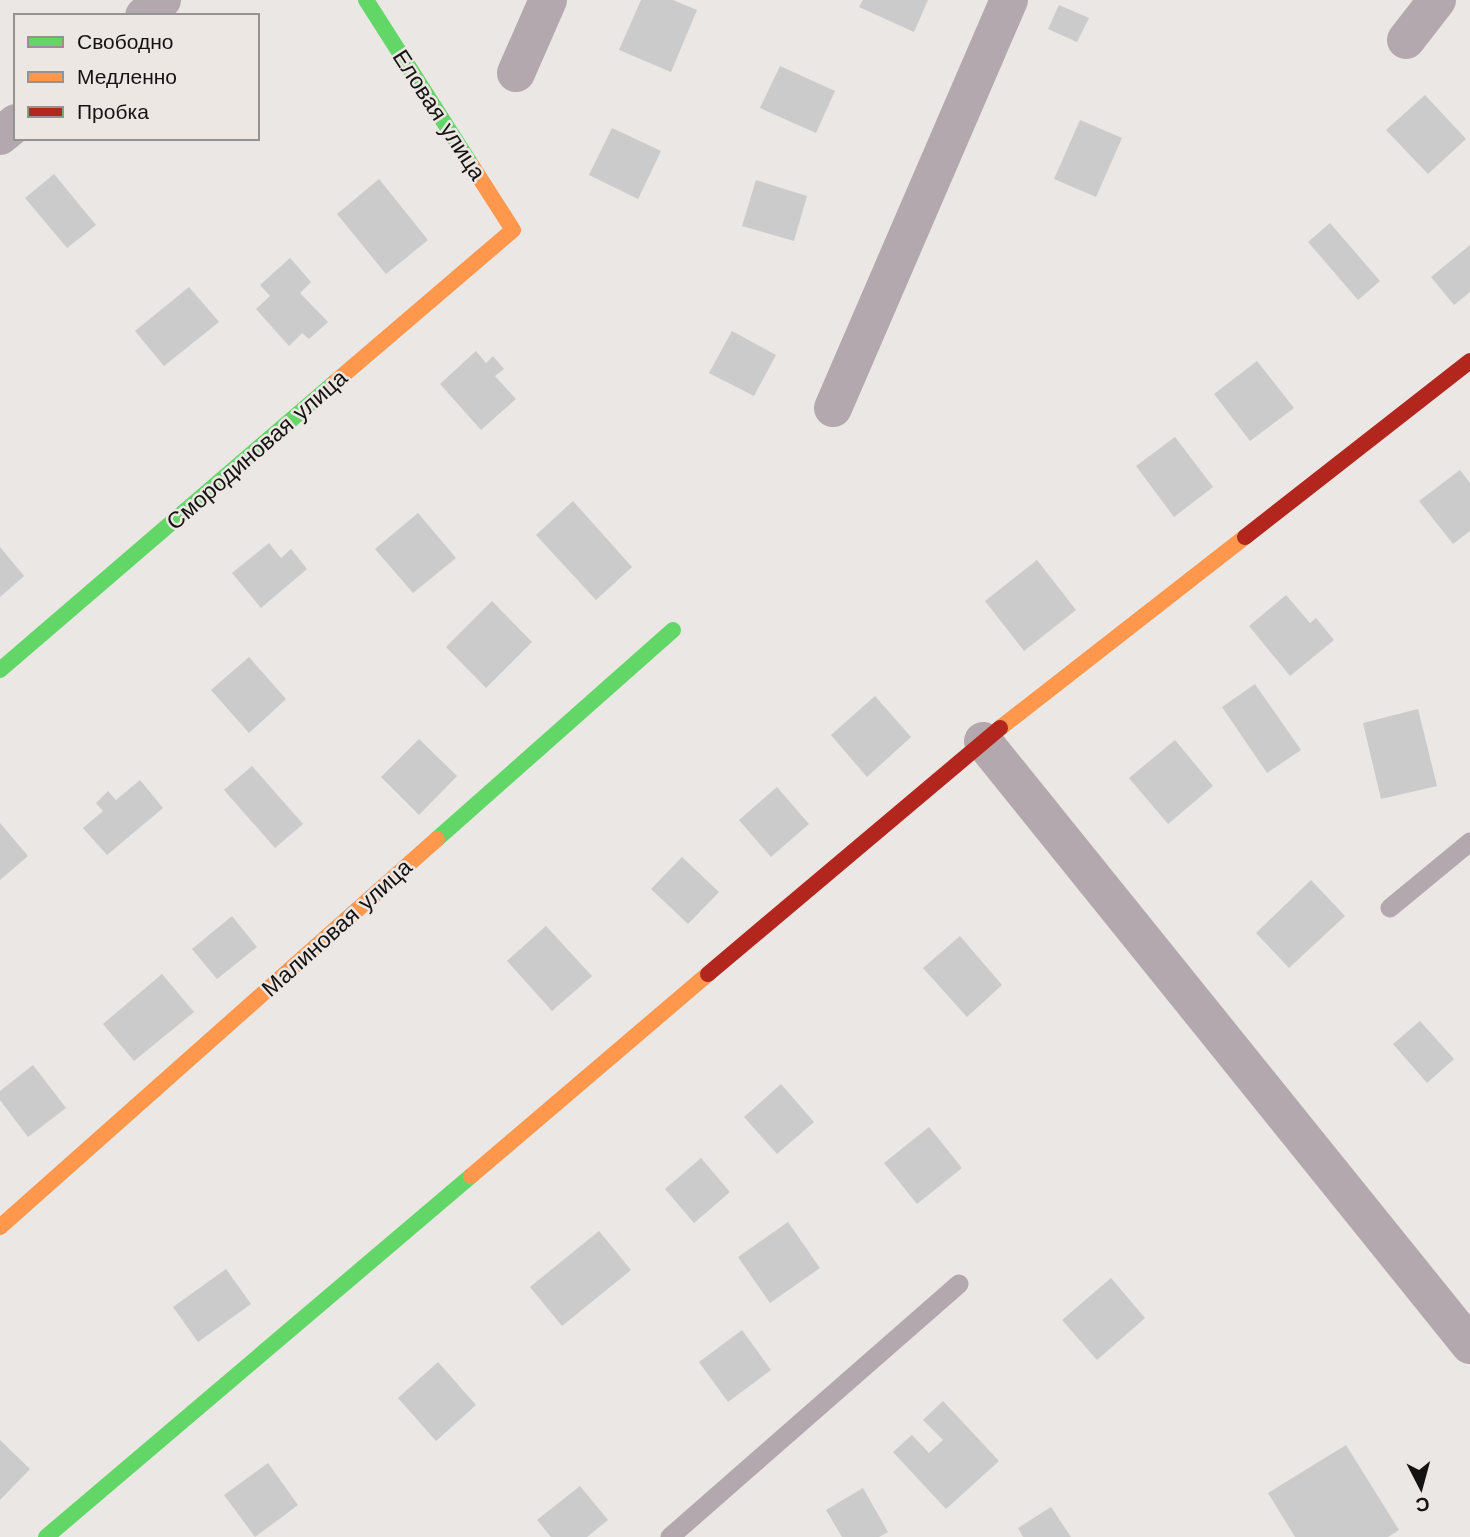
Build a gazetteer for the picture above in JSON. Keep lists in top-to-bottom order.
{
  "streets": {
    "street": ["Еловая улица", "Смородиновая улица", "Малиновая улица"]
  },
  "crossings": [
    ["Еловая улица", "Смородиновая улица"]
  ],
  "legend": ["Свободно", "Медленно", "Пробка"],
  "north": "bottom"
}
